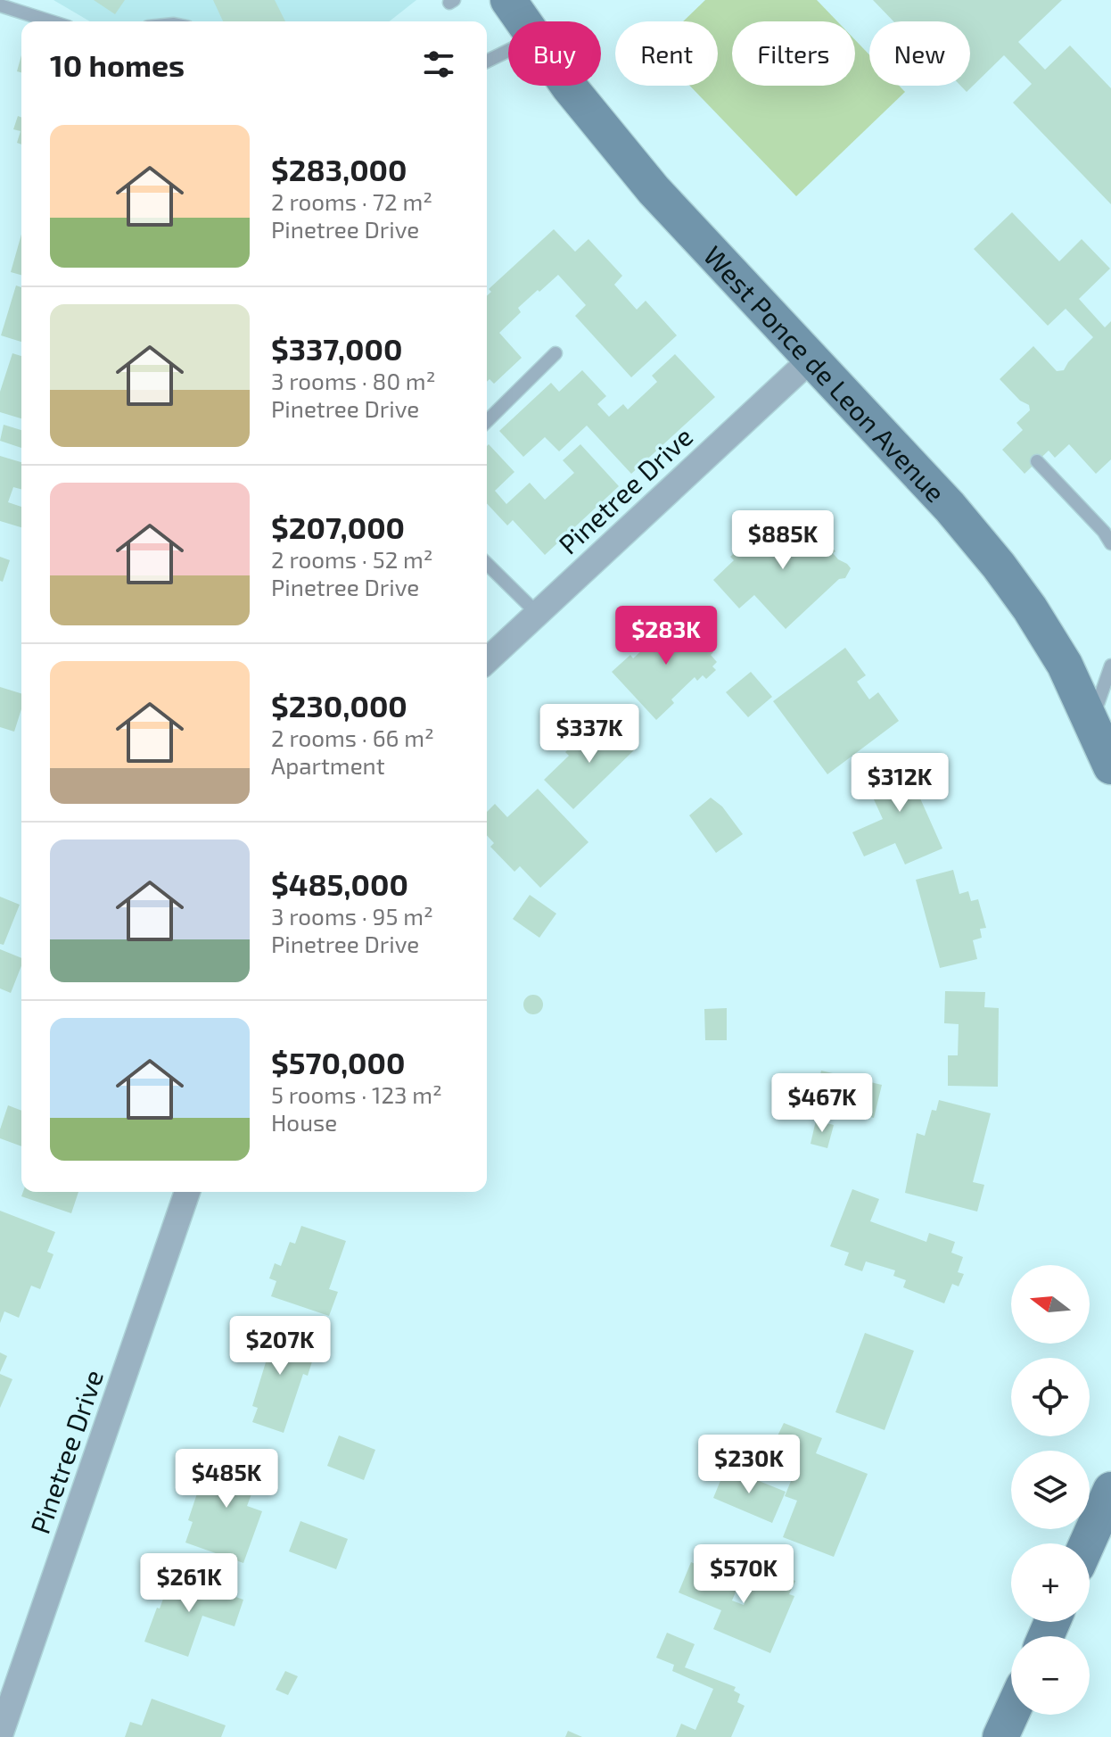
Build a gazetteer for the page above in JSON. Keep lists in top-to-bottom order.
{
  "streets": {
    "main road": ["West Ponce de Leon Avenue"],
    "street": ["Pinetree Drive"]
  },
  "crossings": [
    ["West Ponce de Leon Avenue", "Pinetree Drive"]
  ],
  "north": "left",
  "page": {
    "chip": [
      "Buy",
      "Rent",
      "Filters",
      "New"
    ],
    "heading": "10 homes",
    "list": [
      {
        "name": "$283,000",
        "note": "2 rooms · 72 m² · Pinetree Drive"
      },
      {
        "name": "$337,000",
        "note": "3 rooms · 80 m² · Pinetree Drive"
      },
      {
        "name": "$207,000",
        "note": "2 rooms · 52 m² · Pinetree Drive"
      },
      {
        "name": "$230,000",
        "note": "2 rooms · 66 m² · Apartment"
      },
      {
        "name": "$485,000",
        "note": "3 rooms · 95 m² · Pinetree Drive"
      },
      {
        "name": "$570,000",
        "note": "5 rooms · 123 m² · House"
      }
    ],
    "price": [
      "$885K",
      "$283K",
      "$337K",
      "$312K",
      "$467K",
      "$207K",
      "$230K",
      "$485K",
      "$570K",
      "$261K"
    ],
    "map_buttons": ["+", "−"]
  }
}
